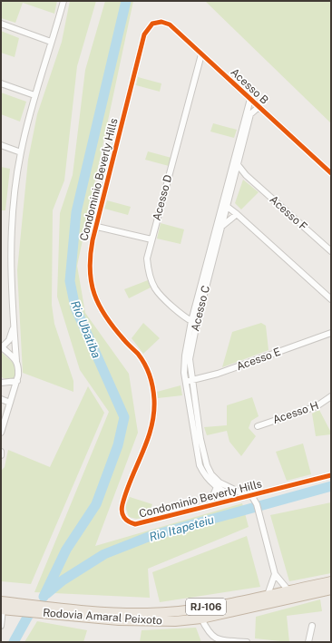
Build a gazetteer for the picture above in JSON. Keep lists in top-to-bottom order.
{
  "streets": {
    "highway": ["RJ-106", "Rodovia Amaral Peixoto"],
    "street": [
      "Acesso B",
      "Condominio Beverly Hills",
      "Acesso D",
      "Acesso F",
      "Acesso C",
      "Acesso E",
      "Acesso H"
    ]
  },
  "crossings": [
    ["Acesso B", "Condominio Beverly Hills"],
    ["Acesso B", "Acesso D"],
    ["Acesso B", "Acesso C"],
    ["Condominio Beverly Hills", "Acesso C"],
    ["Acesso D", "Acesso C"],
    ["Acesso F", "Acesso C"],
    ["Acesso C", "Acesso E"]
  ],
  "water": ["Rio Ubatiba", "Rio Itapeteiu"]
}
